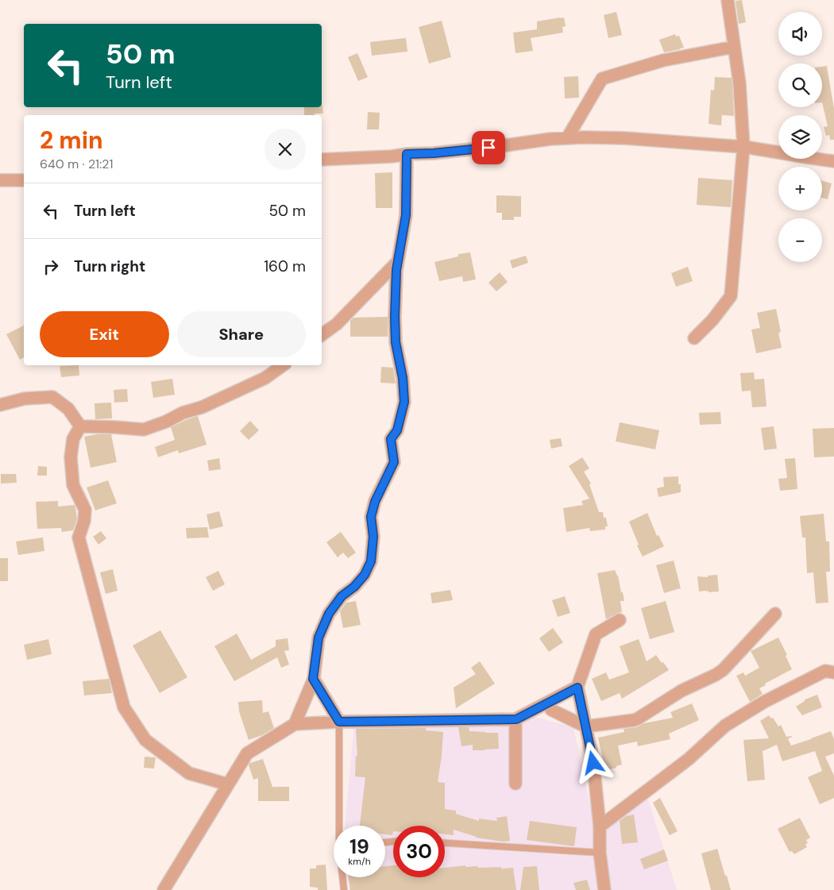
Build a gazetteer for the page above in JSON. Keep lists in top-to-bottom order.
{
  "page": {
    "map_buttons": ["+", "−"],
    "turn": ["50 m", "Turn left"],
    "heading": ["2 min", "640 m · 21:21"],
    "list": [
      {
        "name": "Turn left",
        "value": "50 m"
      },
      {
        "name": "Turn right",
        "value": "160 m"
      }
    ],
    "buttons": ["Exit", "Share"],
    "speed": "19 km/h",
    "limit": "30"
  }
}
